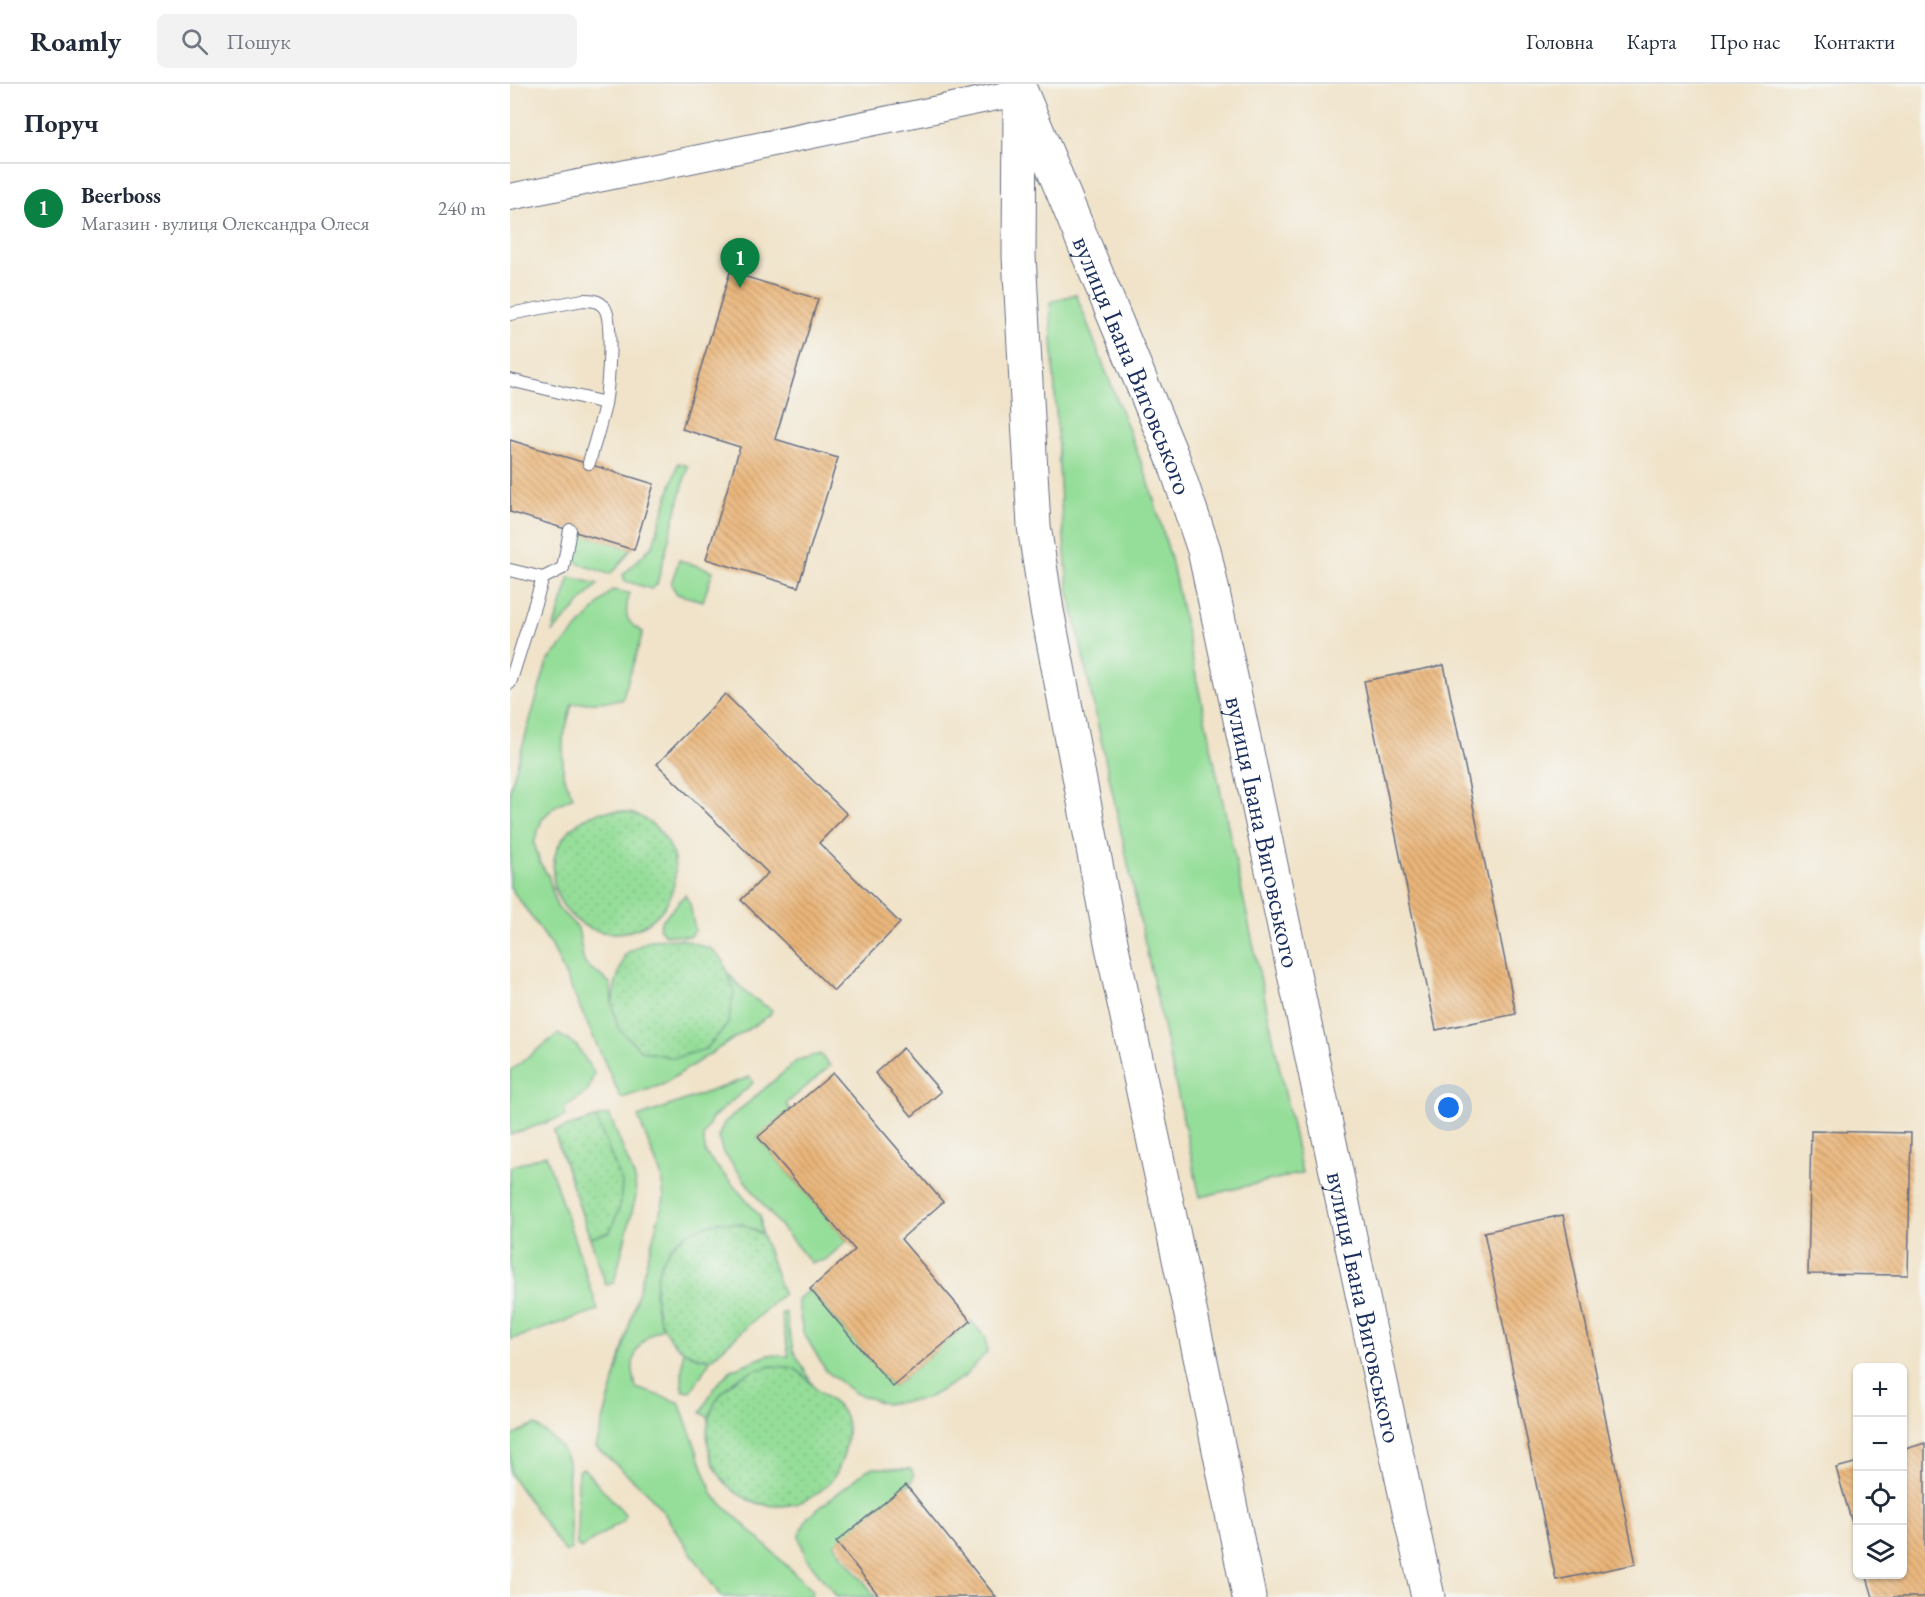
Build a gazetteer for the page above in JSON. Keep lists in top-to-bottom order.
{
  "streets": {
    "main road": ["вулиця Івана Виговського"]
  },
  "page": {
    "header": "Roamly",
    "search": "Пошук",
    "nav": [
      "Головна",
      "Карта",
      "Про нас",
      "Контакти"
    ],
    "heading": "Поруч",
    "list": [
      {
        "mark": "1",
        "name": "Beerboss",
        "note": "Магазин · вулиця Олександра Олеся",
        "value": "240 m"
      }
    ],
    "pins": "1",
    "map_buttons": ["+", "−"]
  }
}
